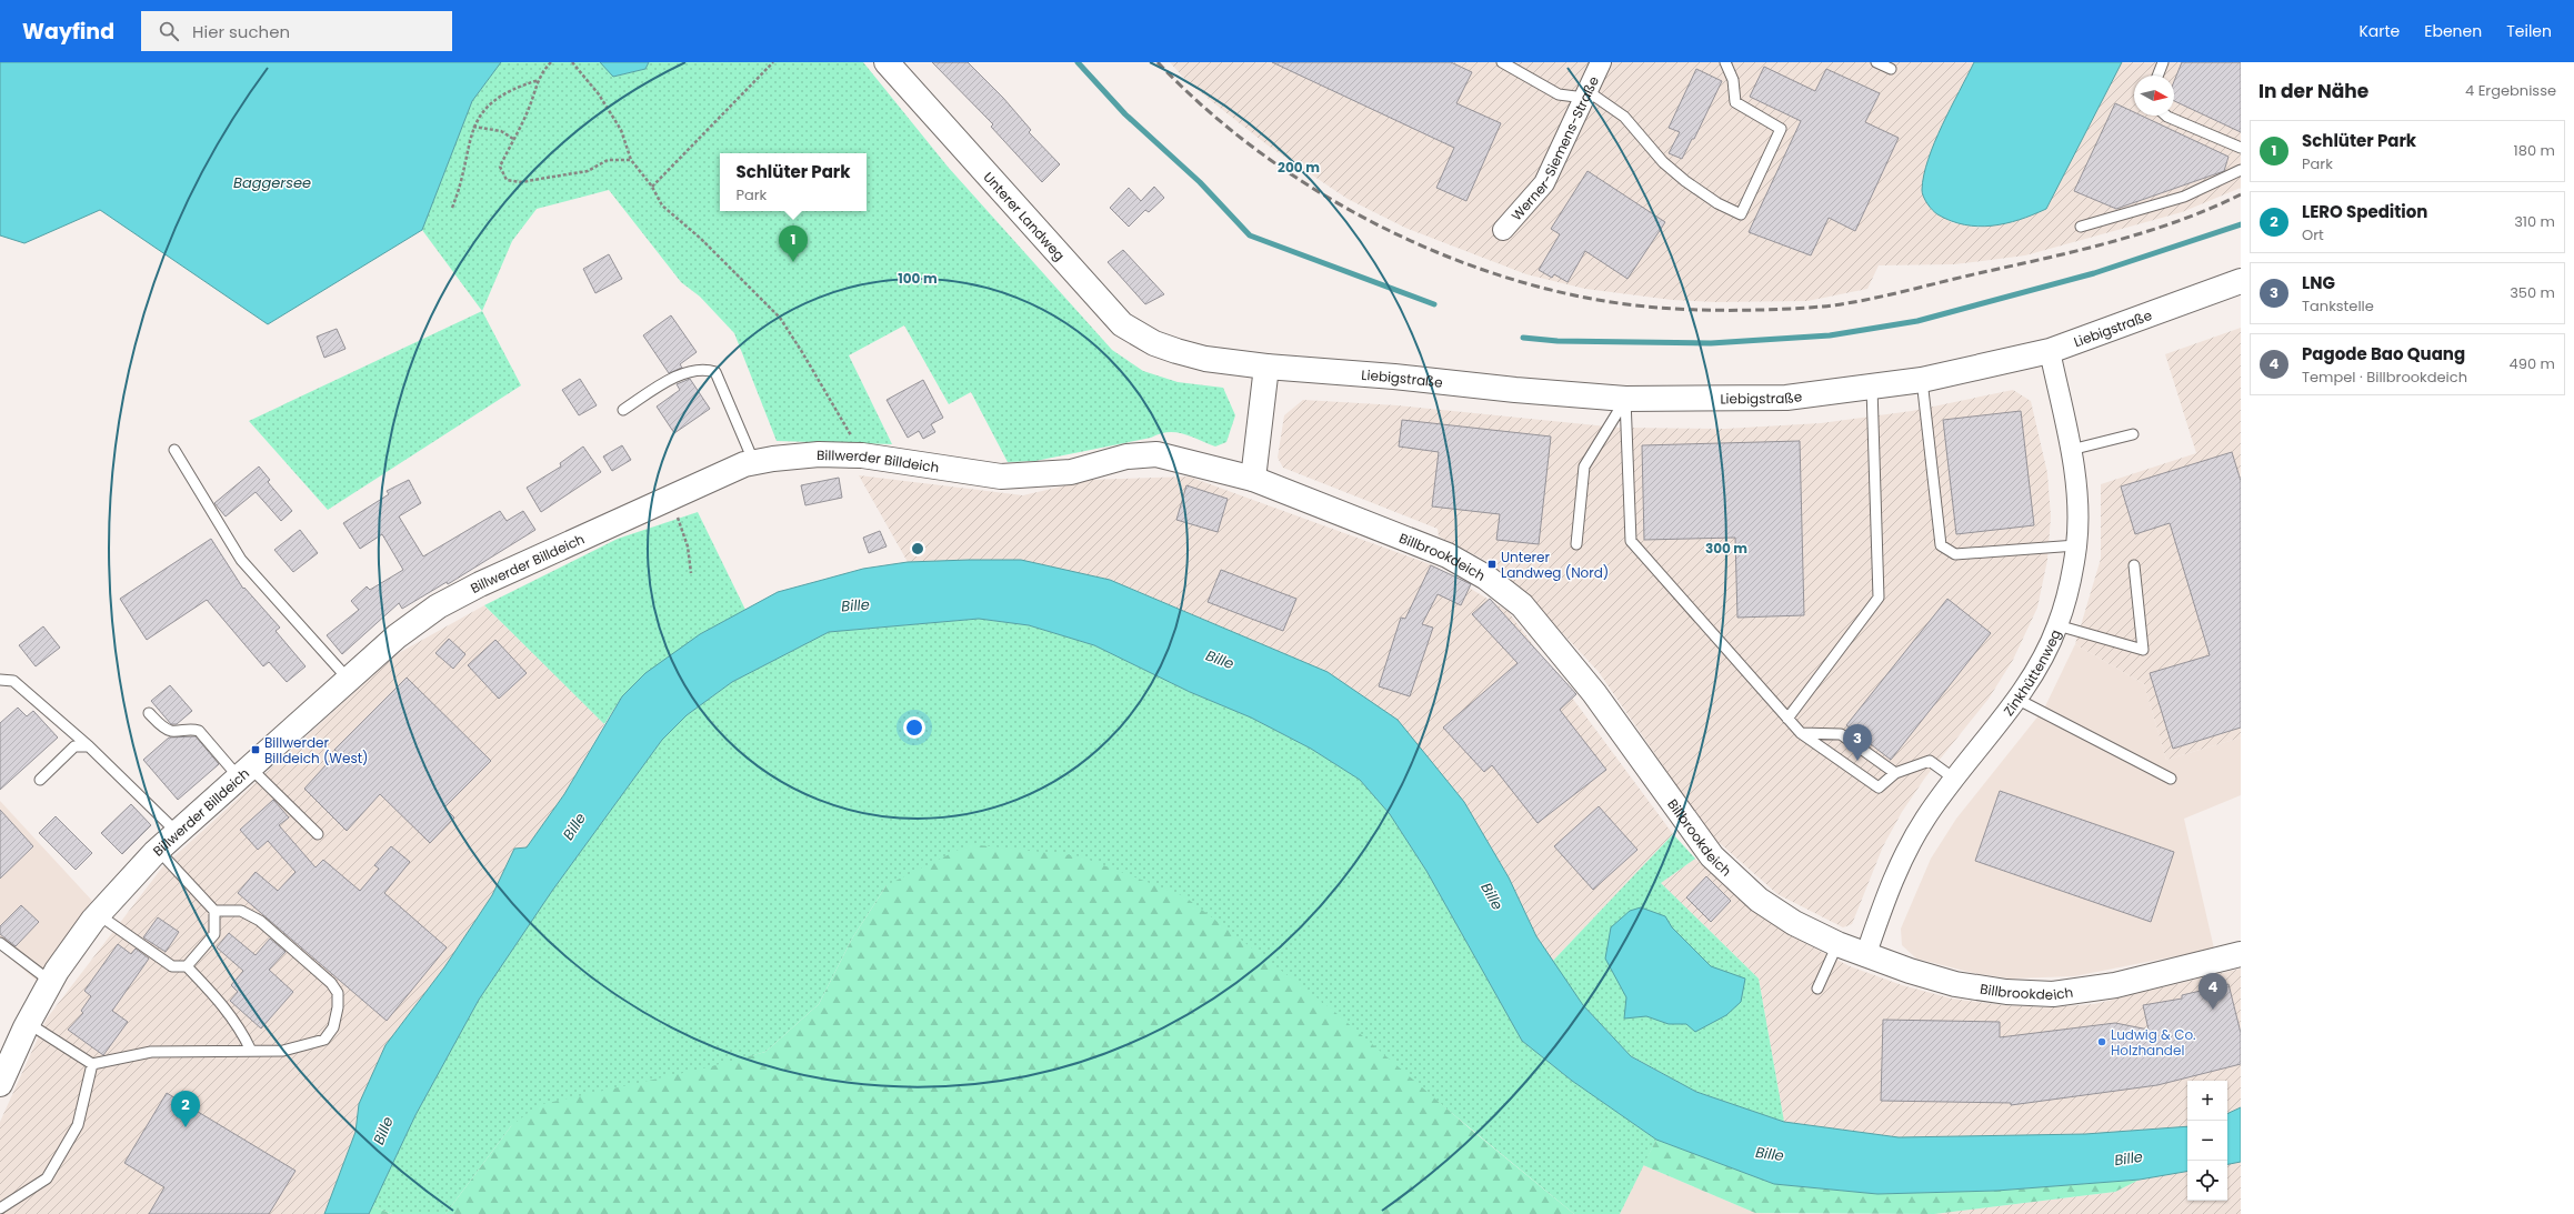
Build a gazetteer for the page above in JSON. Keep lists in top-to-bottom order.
{
  "streets": {
    "street": [
      "Werner-Siemens-Straße",
      "Unterer Landweg",
      "Liebigstraße",
      "Billwerder Billdeich",
      "Billbrookdeich",
      "Zinkhüttenweg"
    ]
  },
  "crossings": [
    ["Unterer Landweg", "Liebigstraße"],
    ["Liebigstraße", "Zinkhüttenweg"],
    ["Billwerder Billdeich", "Billbrookdeich"],
    ["Billbrookdeich", "Zinkhüttenweg"]
  ],
  "water": ["Baggersee", "Bille"],
  "places": {
    "transit": ["Unterer Landweg (Nord)", "Billwerder Billdeich (West)"],
    "other": ["Ludwig & Co. Holzhandel"]
  },
  "north": "right",
  "page": {
    "header": "Wayfind",
    "search": "Hier suchen",
    "nav": ["Karte", "Ebenen", "Teilen"],
    "heading": ["In der Nähe", "4 Ergebnisse"],
    "list": [
      {
        "mark": "1",
        "name": "Schlüter Park",
        "note": "Park",
        "value": "180 m"
      },
      {
        "mark": "2",
        "name": "LERO Spedition",
        "note": "Ort",
        "value": "310 m"
      },
      {
        "mark": "3",
        "name": "LNG",
        "note": "Tankstelle",
        "value": "350 m"
      },
      {
        "mark": "4",
        "name": "Pagode Bao Quang",
        "note": "Tempel · Billbrookdeich",
        "value": "490 m"
      }
    ],
    "popup": ["Schlüter Park", "Park"],
    "pins": [
      "1",
      "3",
      "4",
      "2"
    ],
    "map_buttons": ["+", "−"]
  },
  "rings": ["200 m", "100 m", "300 m"]
}
